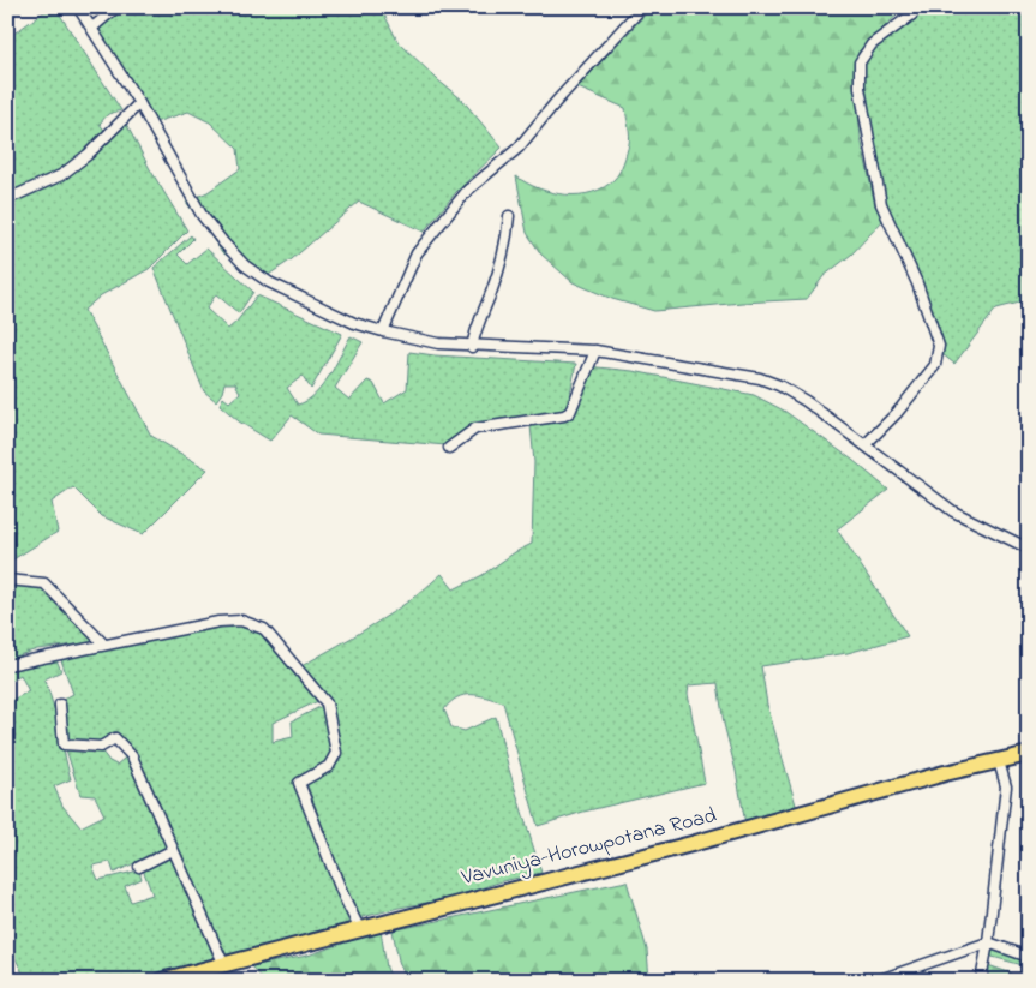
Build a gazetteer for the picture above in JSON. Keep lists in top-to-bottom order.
{
  "streets": {
    "highway": ["Vavuniya-Horowpotana Road"]
  }
}
